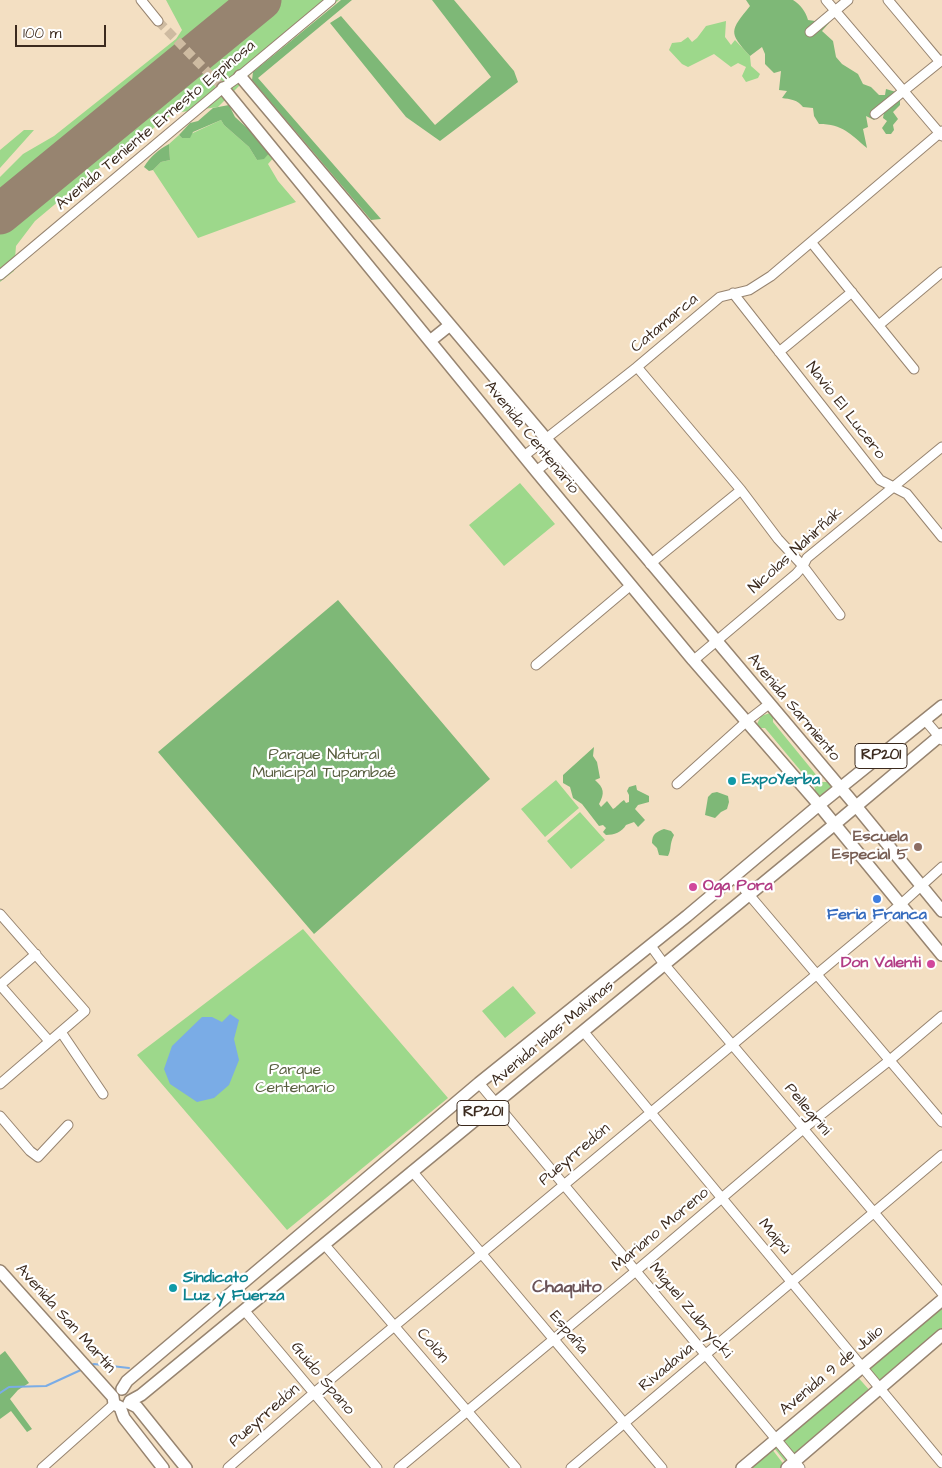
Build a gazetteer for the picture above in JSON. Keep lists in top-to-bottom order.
{
  "streets": {
    "main road": [
      "Avenida Centenario",
      "Avenida Sarmiento",
      "RP201",
      "Avenida Islas Malvinas",
      "Avenida San Martín",
      "Avenida 9 de Julio"
    ],
    "street": [
      "Avenida Teniente Ernesto Espinosa",
      "Catamarca",
      "Navio El Lucero",
      "Nicolas Nahirñak",
      "Pellegrini",
      "Pueyrredón",
      "Mariano Moreno",
      "Maipú",
      "Miguel Zubrycki",
      "España",
      "Colón",
      "Rivadavia",
      "Guido Spano"
    ]
  },
  "crossings": [
    ["Avenida Teniente Ernesto Espinosa", "Avenida Centenario"],
    ["Catamarca", "Navio El Lucero"],
    ["Catamarca", "Nicolas Nahirñak"],
    ["Navio El Lucero", "Nicolas Nahirñak"],
    ["Avenida Centenario", "Nicolas Nahirñak"],
    ["Avenida Centenario", "Avenida Sarmiento"],
    ["Avenida Centenario", "RP201"],
    ["Avenida Centenario", "Avenida Islas Malvinas"],
    ["Nicolas Nahirñak", "Avenida Sarmiento"],
    ["Avenida Sarmiento", "RP201"],
    ["Avenida Sarmiento", "Pueyrredón"],
    ["RP201", "Avenida Islas Malvinas"],
    ["RP201", "Avenida San Martín"],
    ["Avenida Islas Malvinas", "Pellegrini"],
    ["Avenida Islas Malvinas", "Maipú"],
    ["Avenida Islas Malvinas", "Miguel Zubrycki"],
    ["Avenida Islas Malvinas", "Avenida San Martín"],
    ["Avenida Islas Malvinas", "España"],
    ["Avenida Islas Malvinas", "Colón"],
    ["Avenida Islas Malvinas", "Guido Spano"],
    ["Pellegrini", "Pueyrredón"],
    ["Pellegrini", "Mariano Moreno"],
    ["Pellegrini", "Rivadavia"],
    ["Pueyrredón", "Maipú"],
    ["Pueyrredón", "Miguel Zubrycki"],
    ["Pueyrredón", "España"],
    ["Pueyrredón", "Colón"],
    ["Pueyrredón", "Guido Spano"],
    ["Mariano Moreno", "Maipú"],
    ["Mariano Moreno", "Miguel Zubrycki"],
    ["Mariano Moreno", "España"],
    ["Mariano Moreno", "Colón"],
    ["Maipú", "Rivadavia"],
    ["Maipú", "Avenida 9 de Julio"],
    ["Miguel Zubrycki", "Rivadavia"],
    ["Miguel Zubrycki", "Avenida 9 de Julio"],
    ["España", "Rivadavia"]
  ],
  "districts": ["Chaquito"],
  "parks": ["Parque Natural Municipal Tupambaé", "Parque Centenario"],
  "places": [
    "ExpoYerba",
    "Escuela Especial 5",
    "Oga Pora",
    "Feria Franca",
    "Don Valenti",
    "Sindicato Luz y Fuerza"
  ],
  "scale_bar": "100 m"
}
